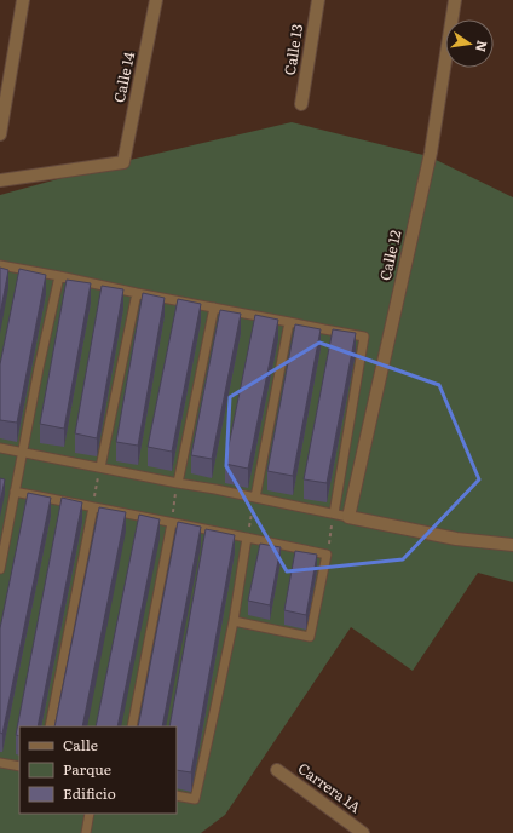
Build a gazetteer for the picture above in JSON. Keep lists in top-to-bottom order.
{
  "streets": {
    "street": [
      "Calle 13",
      "Calle 14",
      "Calle 12",
      "Carrera 1A"
    ]
  },
  "legend": ["Calle", "Parque", "Edificio"],
  "north": "right"
}
